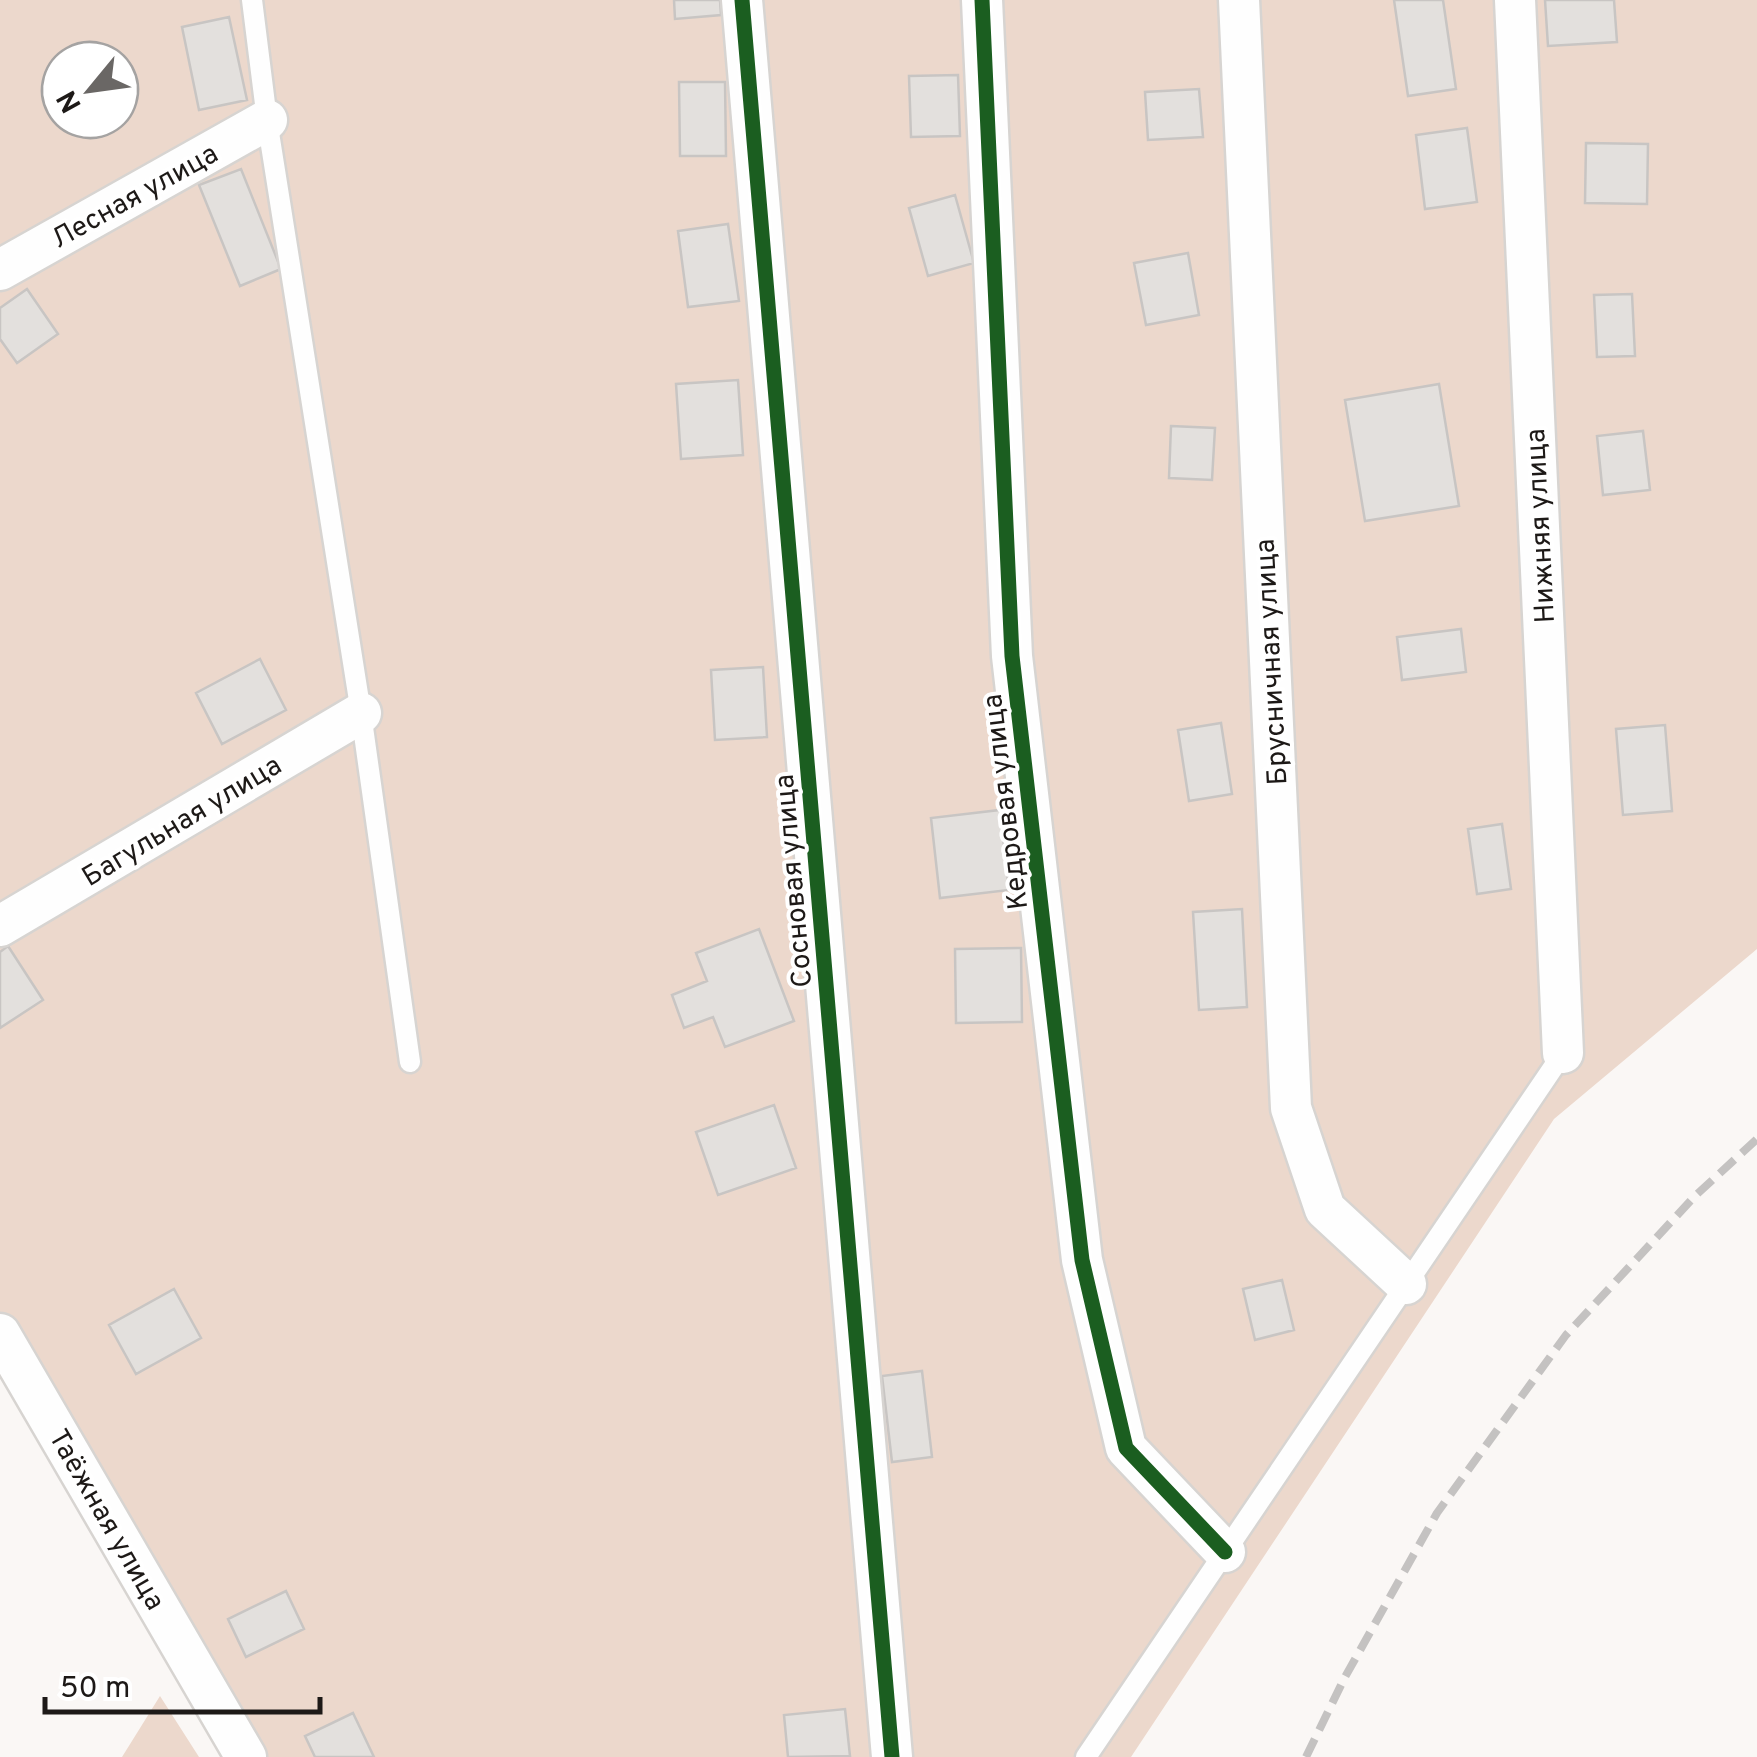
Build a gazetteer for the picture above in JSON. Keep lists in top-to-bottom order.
{
  "streets": {
    "street": [
      "Лесная улица",
      "Нижняя улица",
      "Брусничная улица",
      "Кедровая улица",
      "Багульная улица",
      "Сосновая улица",
      "Таёжная улица"
    ]
  },
  "scale_bar": "50 m",
  "north": "bottom left"
}
